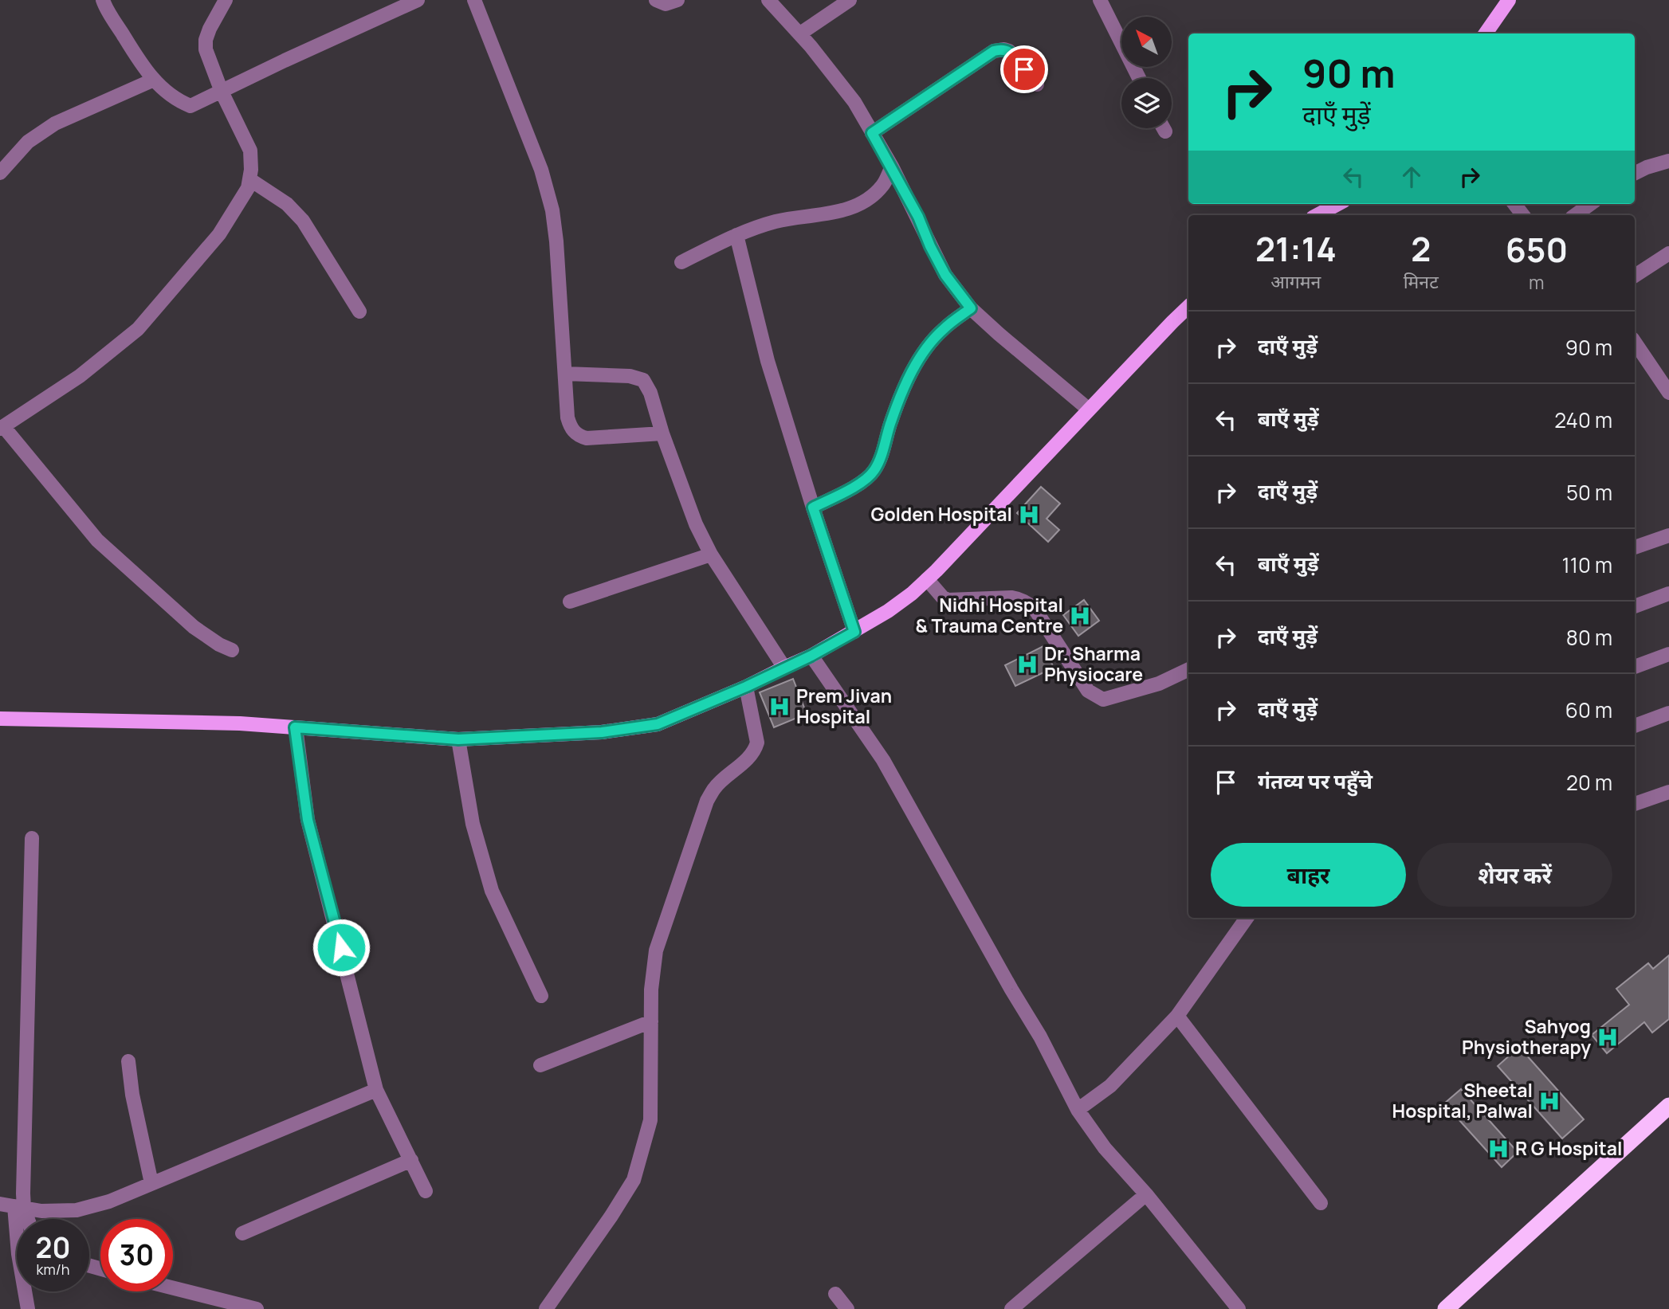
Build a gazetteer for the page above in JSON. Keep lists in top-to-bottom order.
{
  "places": {
    "hospital": [
      "Golden Hospital",
      "Nidhi Hospital & Trauma Centre",
      "Dr. Sharma Physiocare",
      "Prem Jivan Hospital",
      "Sahyog Physiotherapy",
      "Sheetal Hospital, Palwal",
      "R G Hospital"
    ]
  },
  "north": "top left",
  "page": {
    "turn": ["90 m", "दाएँ मुड़ें"],
    "eta": [
      "21:14",
      "आगमन",
      "2",
      "मिनट",
      "650",
      "m"
    ],
    "list": [
      {
        "name": "दाएँ मुड़ें",
        "value": "90 m"
      },
      {
        "name": "बाएँ मुड़ें",
        "value": "240 m"
      },
      {
        "name": "दाएँ मुड़ें",
        "value": "50 m"
      },
      {
        "name": "बाएँ मुड़ें",
        "value": "110 m"
      },
      {
        "name": "दाएँ मुड़ें",
        "value": "80 m"
      },
      {
        "name": "दाएँ मुड़ें",
        "value": "60 m"
      },
      {
        "name": "गंतव्य पर पहुँचे",
        "value": "20 m"
      }
    ],
    "buttons": ["बाहर", "शेयर करें"],
    "speed": "20 km/h",
    "limit": "30"
  }
}
